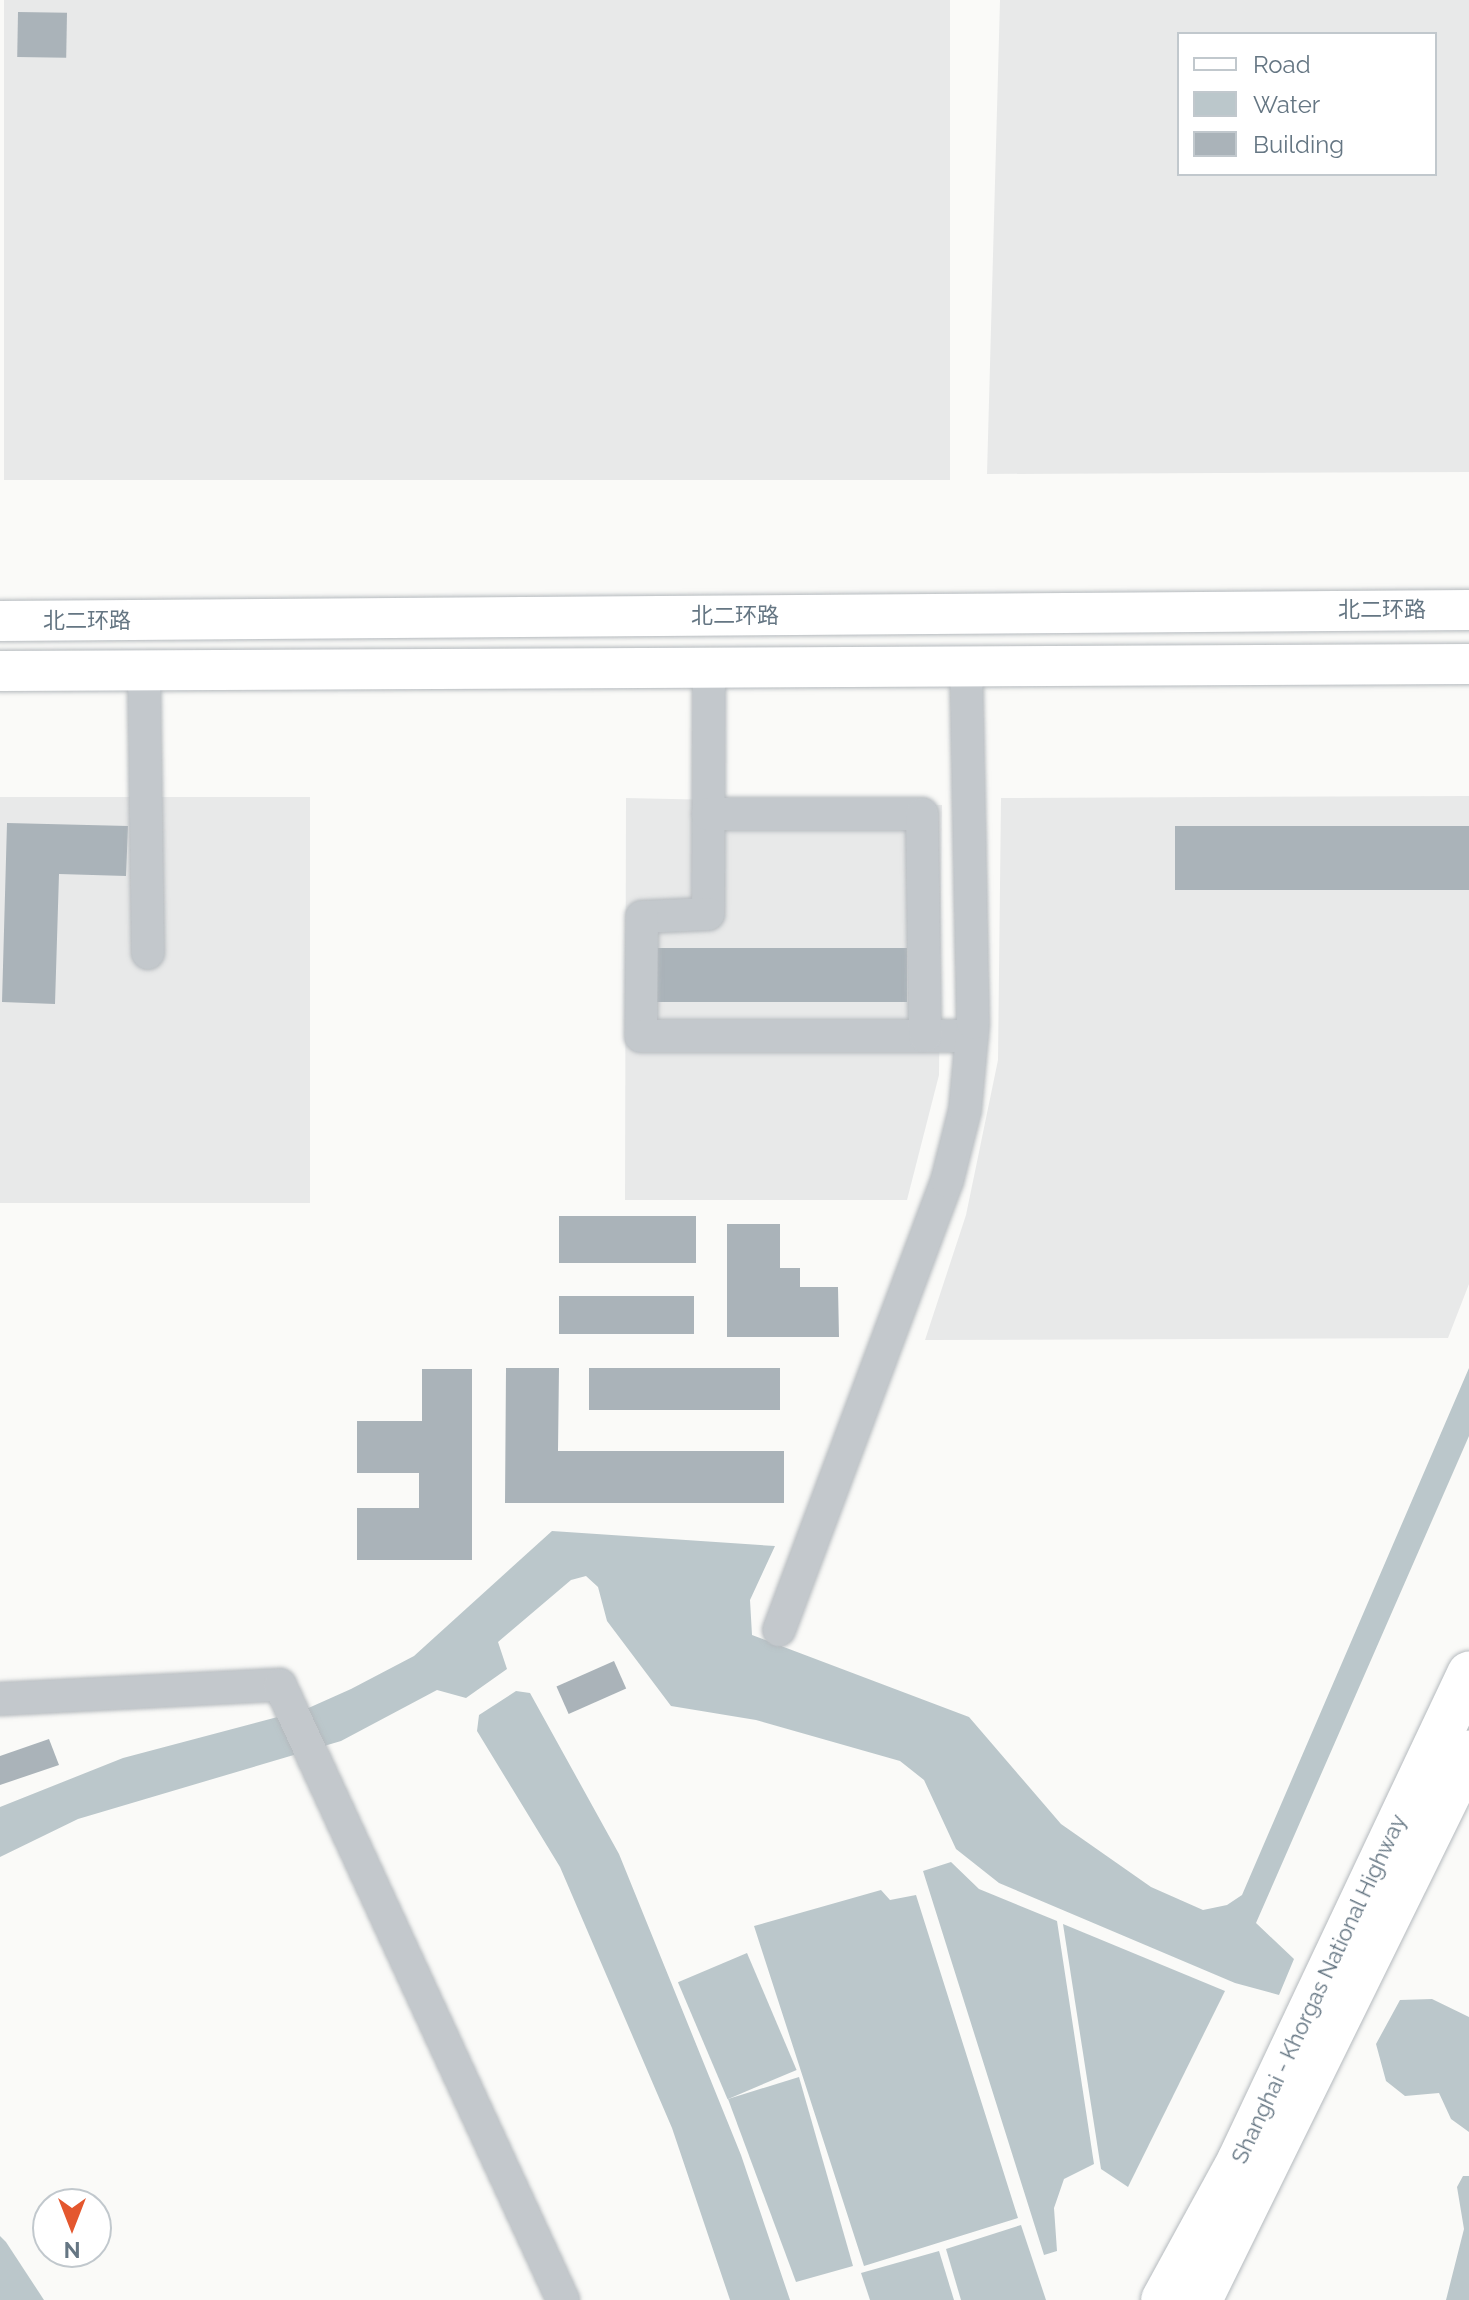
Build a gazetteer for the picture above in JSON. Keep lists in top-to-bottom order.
{
  "streets": {
    "highway": ["Shanghai - Khorgas National Highway"],
    "main road": ["北二环路"]
  },
  "legend": ["Road", "Water", "Building"],
  "north": "bottom"
}
